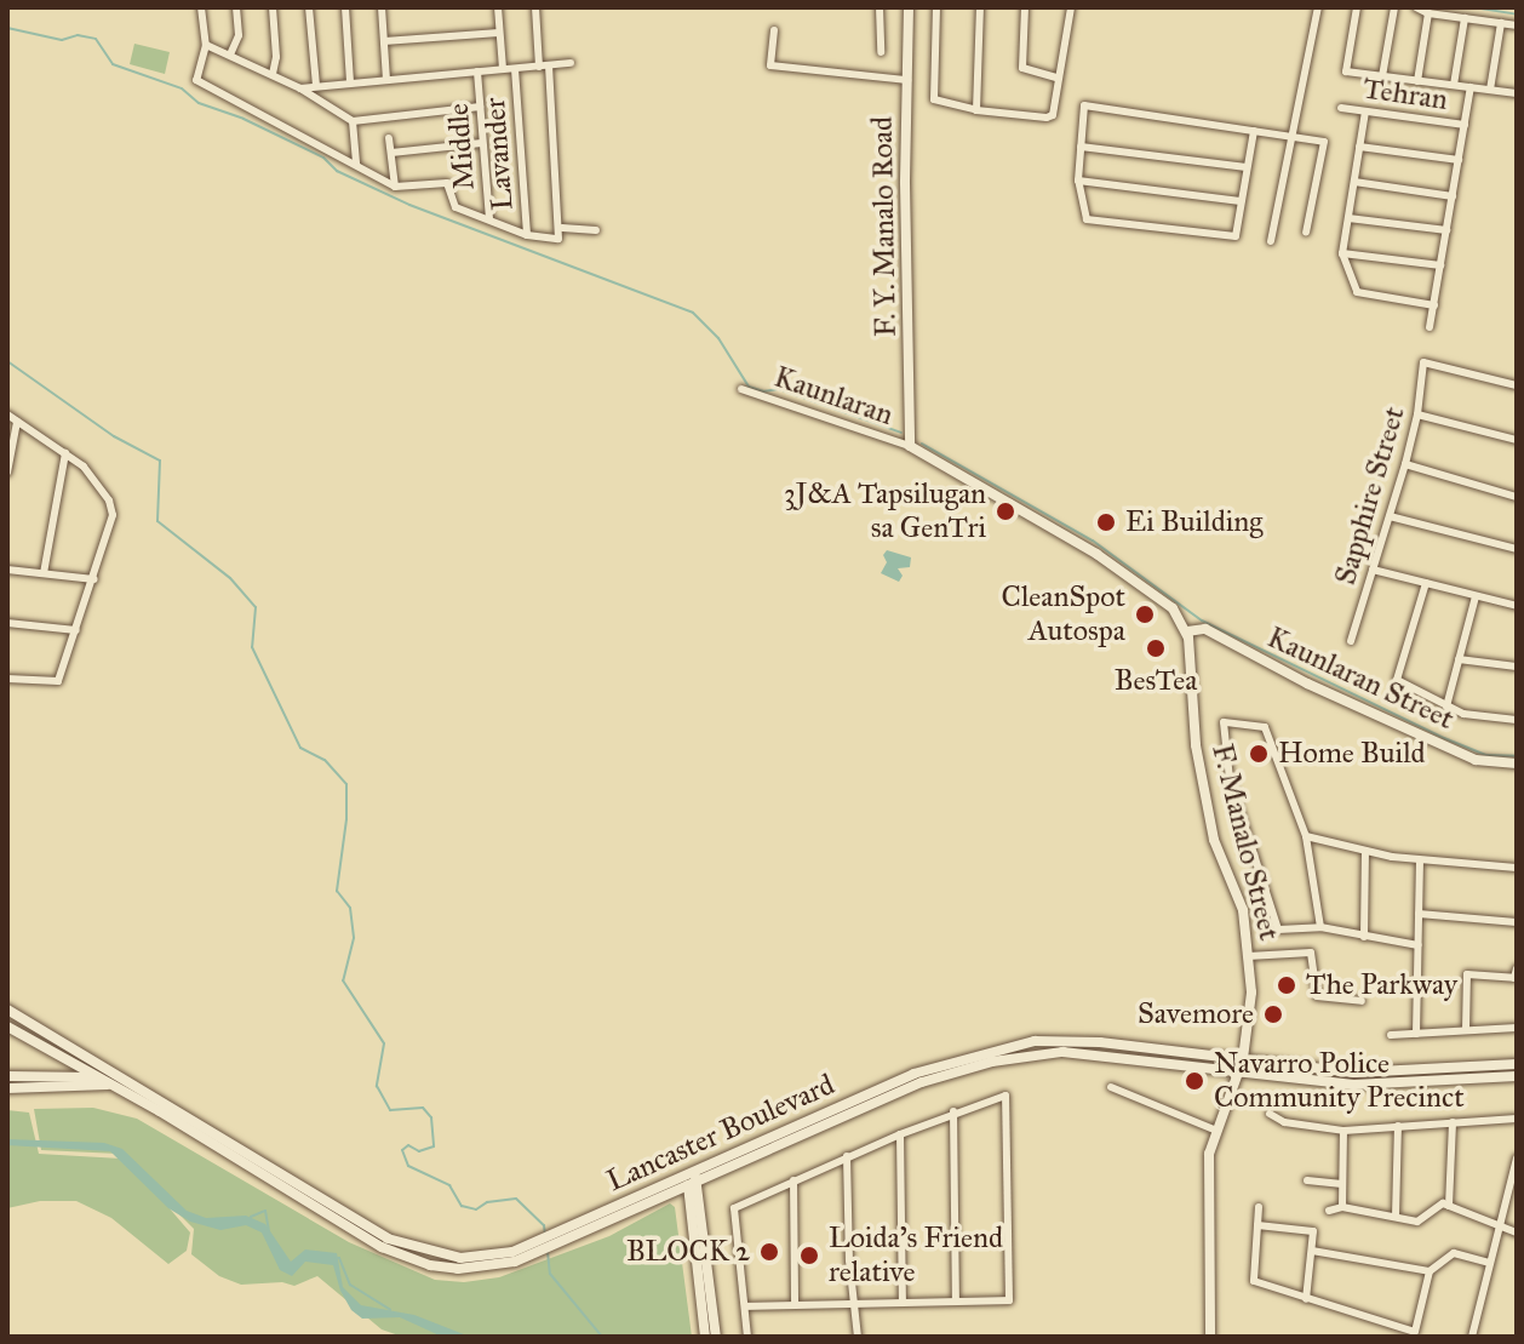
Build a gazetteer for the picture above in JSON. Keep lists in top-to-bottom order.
{
  "streets": {
    "main road": [
      "F. Y. Manalo Road",
      "Kaunlaran Street",
      "F. Manalo Street",
      "Lancaster Boulevard"
    ],
    "street": [
      "Tehran",
      "Middle",
      "Lavander",
      "Kaunlaran",
      "Sapphire Street"
    ]
  },
  "crossings": [
    ["F. Y. Manalo Road", "Kaunlaran"],
    ["Kaunlaran Street", "F. Manalo Street"],
    ["F. Manalo Street", "Lancaster Boulevard"]
  ],
  "places": [
    "3J&A Tapsilugan sa GenTri",
    "Ei Building",
    "CleanSpot Autospa",
    "BesTea",
    "Home Build",
    "The Parkway",
    "Savemore",
    "Navarro Police Community Precinct",
    "BLOCK 2",
    "Loida’s Friend relative"
  ]
}
